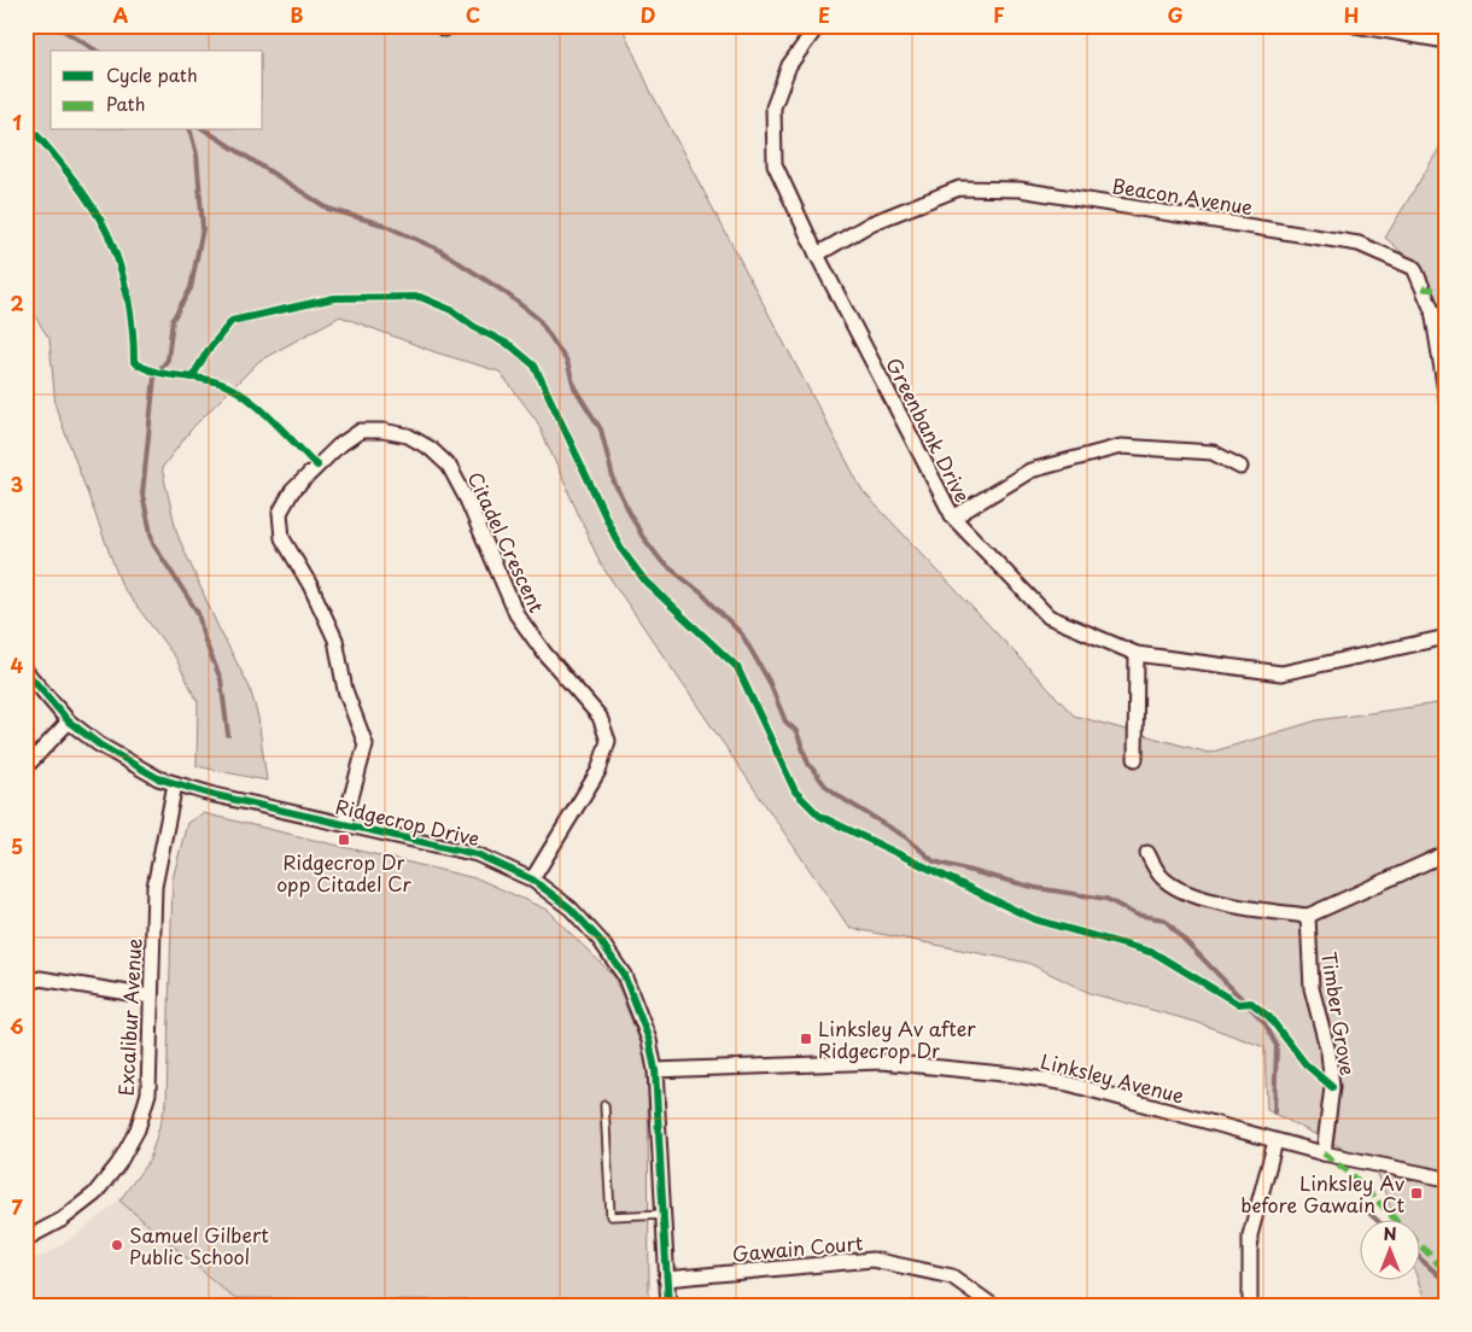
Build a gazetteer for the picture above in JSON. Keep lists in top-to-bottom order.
{
  "streets": {
    "street": [
      "Beacon Avenue",
      "Greenbank Drive",
      "Citadel Crescent",
      "Ridgecrop Drive",
      "Timber Grove",
      "Excalibur Avenue",
      "Linksley Avenue",
      "Gawain Court"
    ]
  },
  "crossings": [
    ["Beacon Avenue", "Greenbank Drive"],
    ["Citadel Crescent", "Ridgecrop Drive"],
    ["Ridgecrop Drive", "Excalibur Avenue"],
    ["Ridgecrop Drive", "Linksley Avenue"],
    ["Ridgecrop Drive", "Gawain Court"],
    ["Timber Grove", "Linksley Avenue"]
  ],
  "places": {
    "transit": ["Ridgecrop Dr opp Citadel Cr", "Linksley Av after Ridgecrop Dr", "Linksley Av before Gawain Ct"],
    "other": ["Samuel Gilbert Public School"]
  },
  "legend": ["Cycle path", "Path"],
  "north": "top",
  "grid": {
    "columns": [
      "A",
      "B",
      "C",
      "D",
      "E",
      "F",
      "G",
      "H"
    ],
    "rows": [
      "1",
      "2",
      "3",
      "4",
      "5",
      "6",
      "7"
    ]
  }
}
